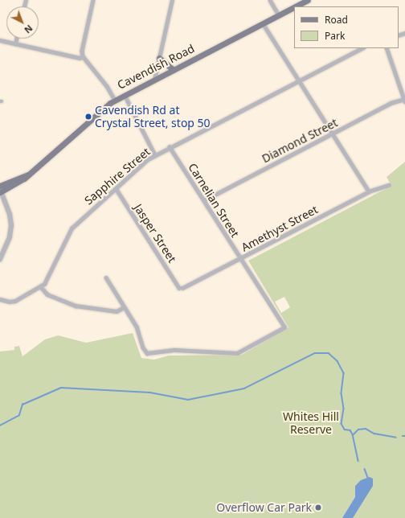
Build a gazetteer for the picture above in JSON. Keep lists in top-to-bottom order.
{
  "streets": {
    "main road": ["Cavendish Road"],
    "street": [
      "Diamond Street",
      "Sapphire Street",
      "Carnelian Street",
      "Amethyst Street",
      "Jasper Street"
    ]
  },
  "crossings": [
    ["Diamond Street", "Carnelian Street"],
    ["Sapphire Street", "Carnelian Street"],
    ["Sapphire Street", "Jasper Street"],
    ["Carnelian Street", "Amethyst Street"],
    ["Amethyst Street", "Jasper Street"]
  ],
  "parks": ["Whites Hill Reserve"],
  "places": ["Cavendish Rd at Crystal Street, stop 50", "Overflow Car Park"],
  "legend": ["Road", "Park"],
  "north": "bottom right"
}
